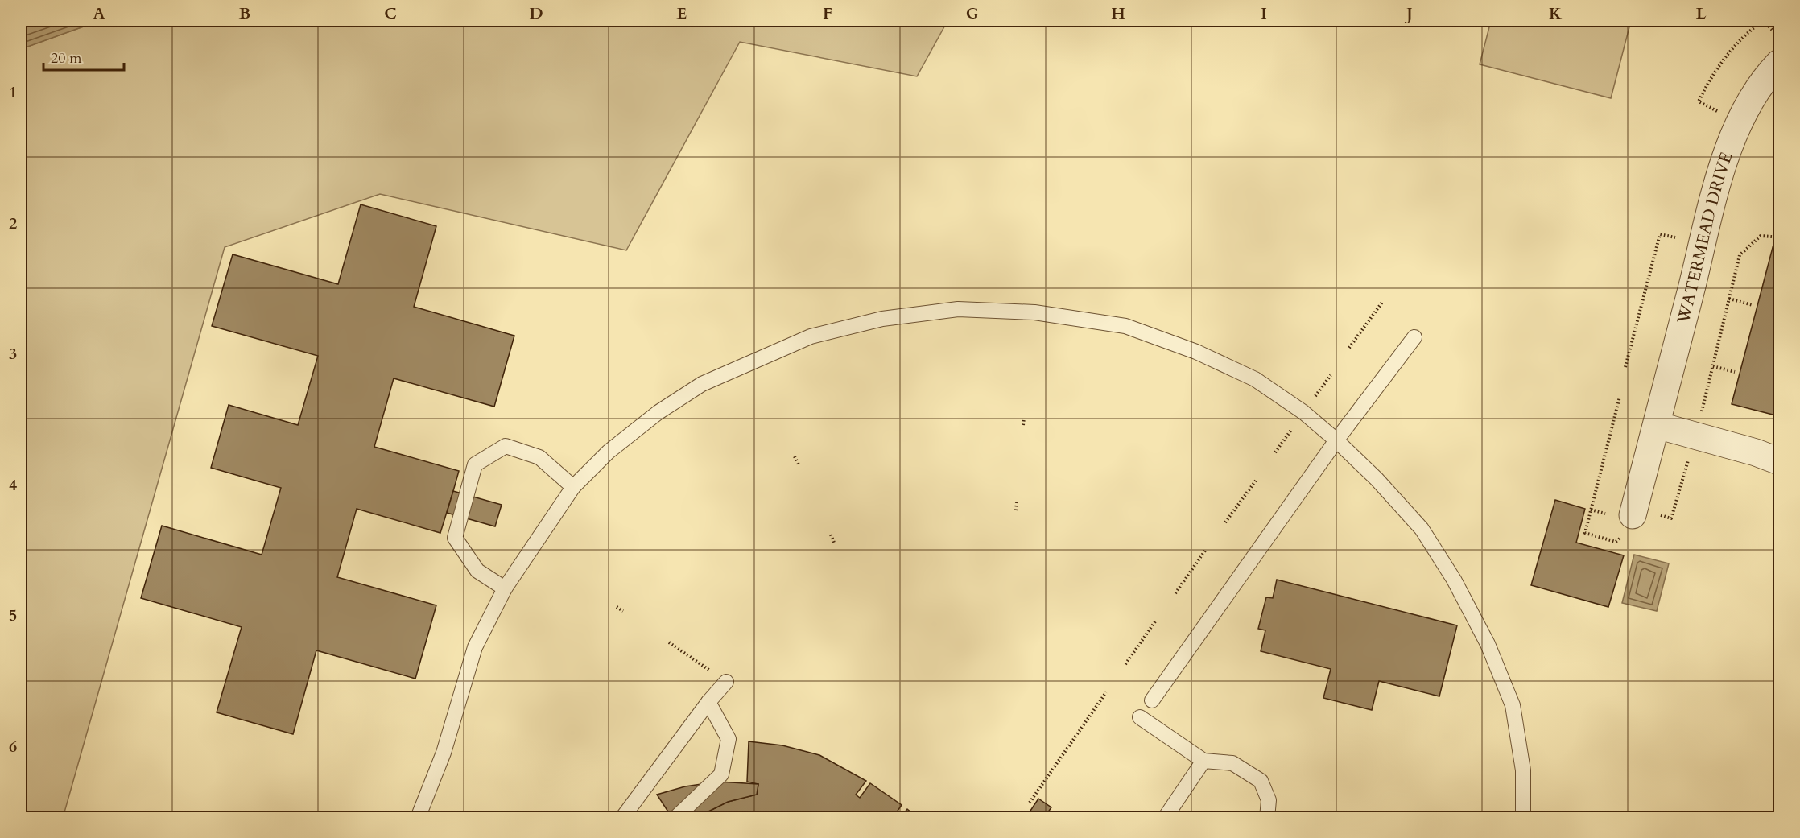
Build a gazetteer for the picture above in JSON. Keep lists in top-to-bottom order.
{
  "streets": {
    "street": ["WATERMEAD DRIVE"]
  },
  "scale_bar": "20 m",
  "grid": {
    "columns": [
      "A",
      "B",
      "C",
      "D",
      "E",
      "F",
      "G",
      "H",
      "I",
      "J",
      "K",
      "L"
    ],
    "rows": [
      "1",
      "2",
      "3",
      "4",
      "5",
      "6"
    ]
  }
}
